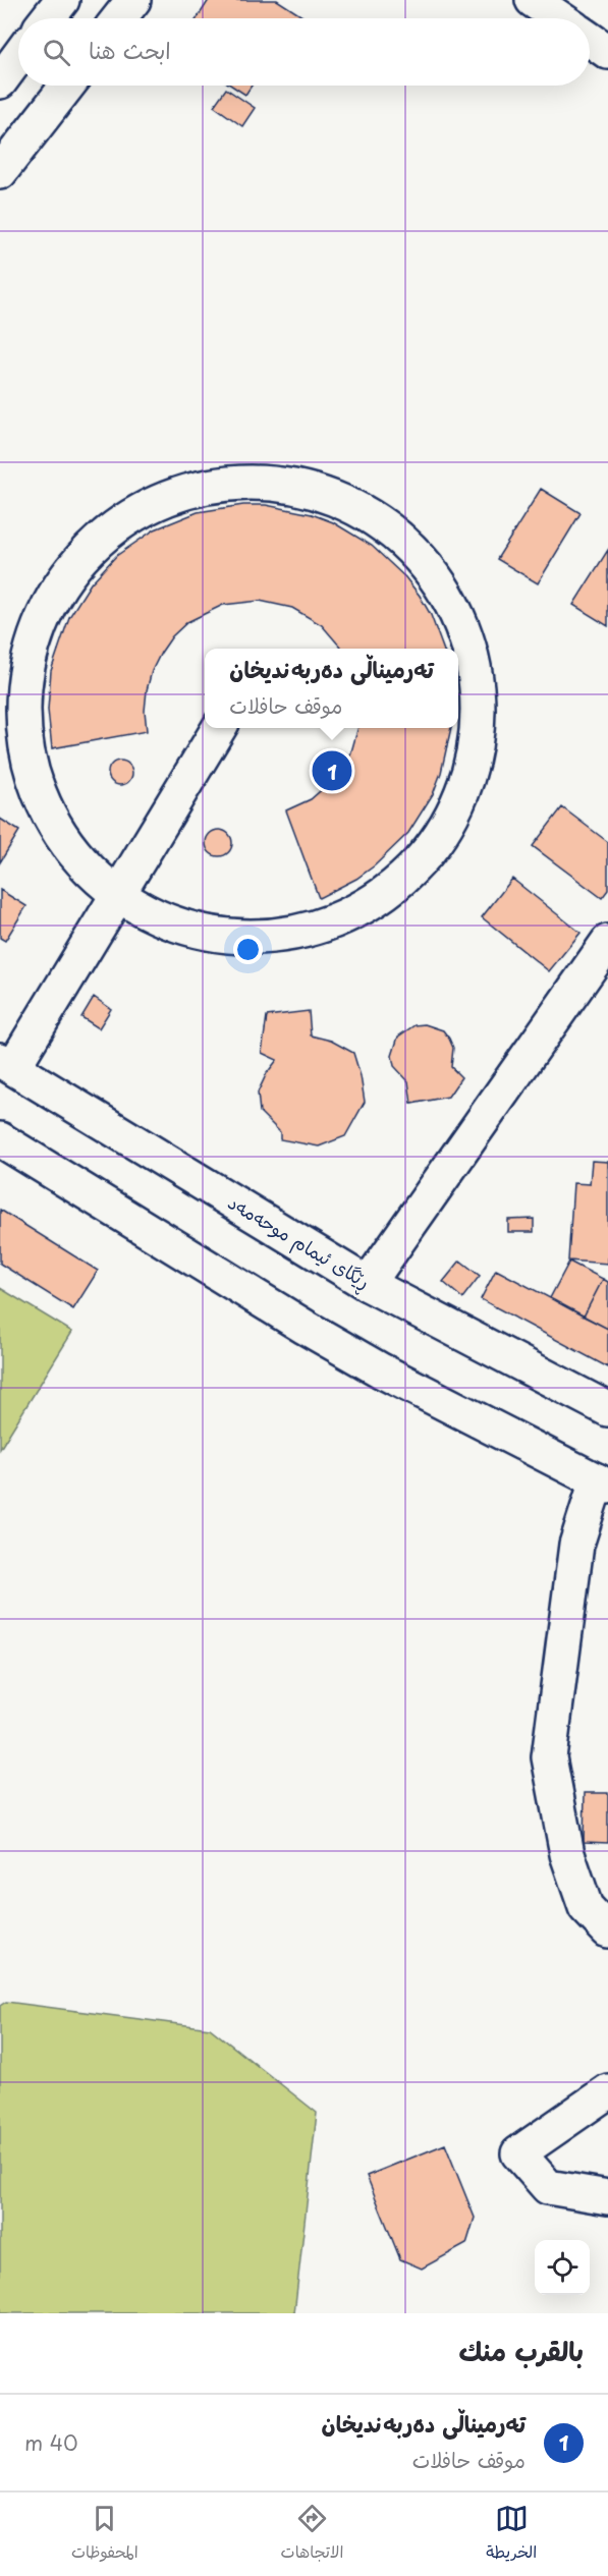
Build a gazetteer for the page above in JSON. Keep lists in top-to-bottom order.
{
  "streets": {
    "main road": ["ڕێگای ئیمام موحەمەد"]
  },
  "page": {
    "search": "ابحث هنا",
    "popup": ["تەرمیناڵی دەربەندیخان", "موقف حافلات"],
    "pins": "1",
    "heading": "بالقرب منك",
    "list": [
      {
        "mark": "1",
        "name": "تەرمیناڵی دەربەندیخان",
        "note": "موقف حافلات",
        "value": "40 m"
      }
    ],
    "nav": ["الخريطة", "الاتجاهات", "المحفوظات"]
  }
}
